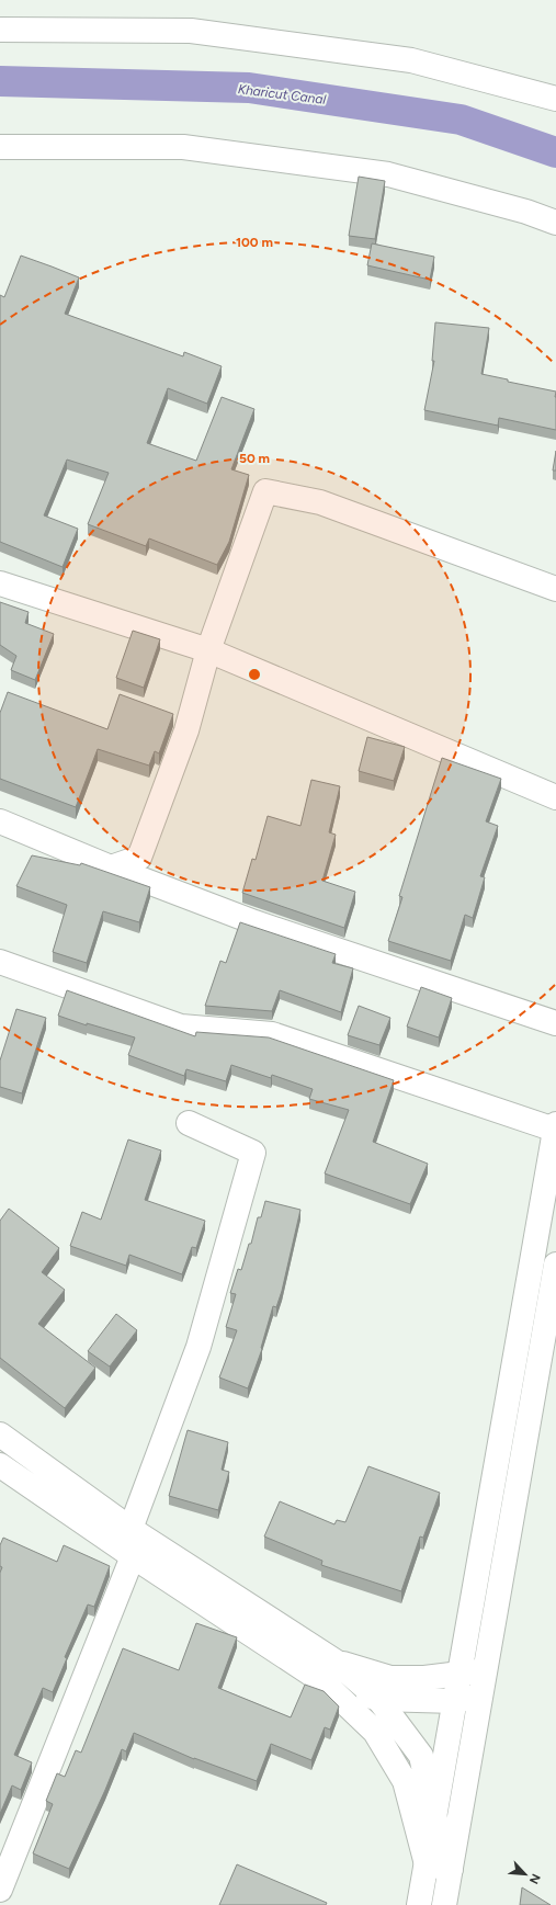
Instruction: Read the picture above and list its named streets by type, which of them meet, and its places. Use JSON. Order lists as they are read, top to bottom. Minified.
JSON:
{"water":["Kharicut Canal"],"north":"bottom right","rings":["100 m","50 m"]}
